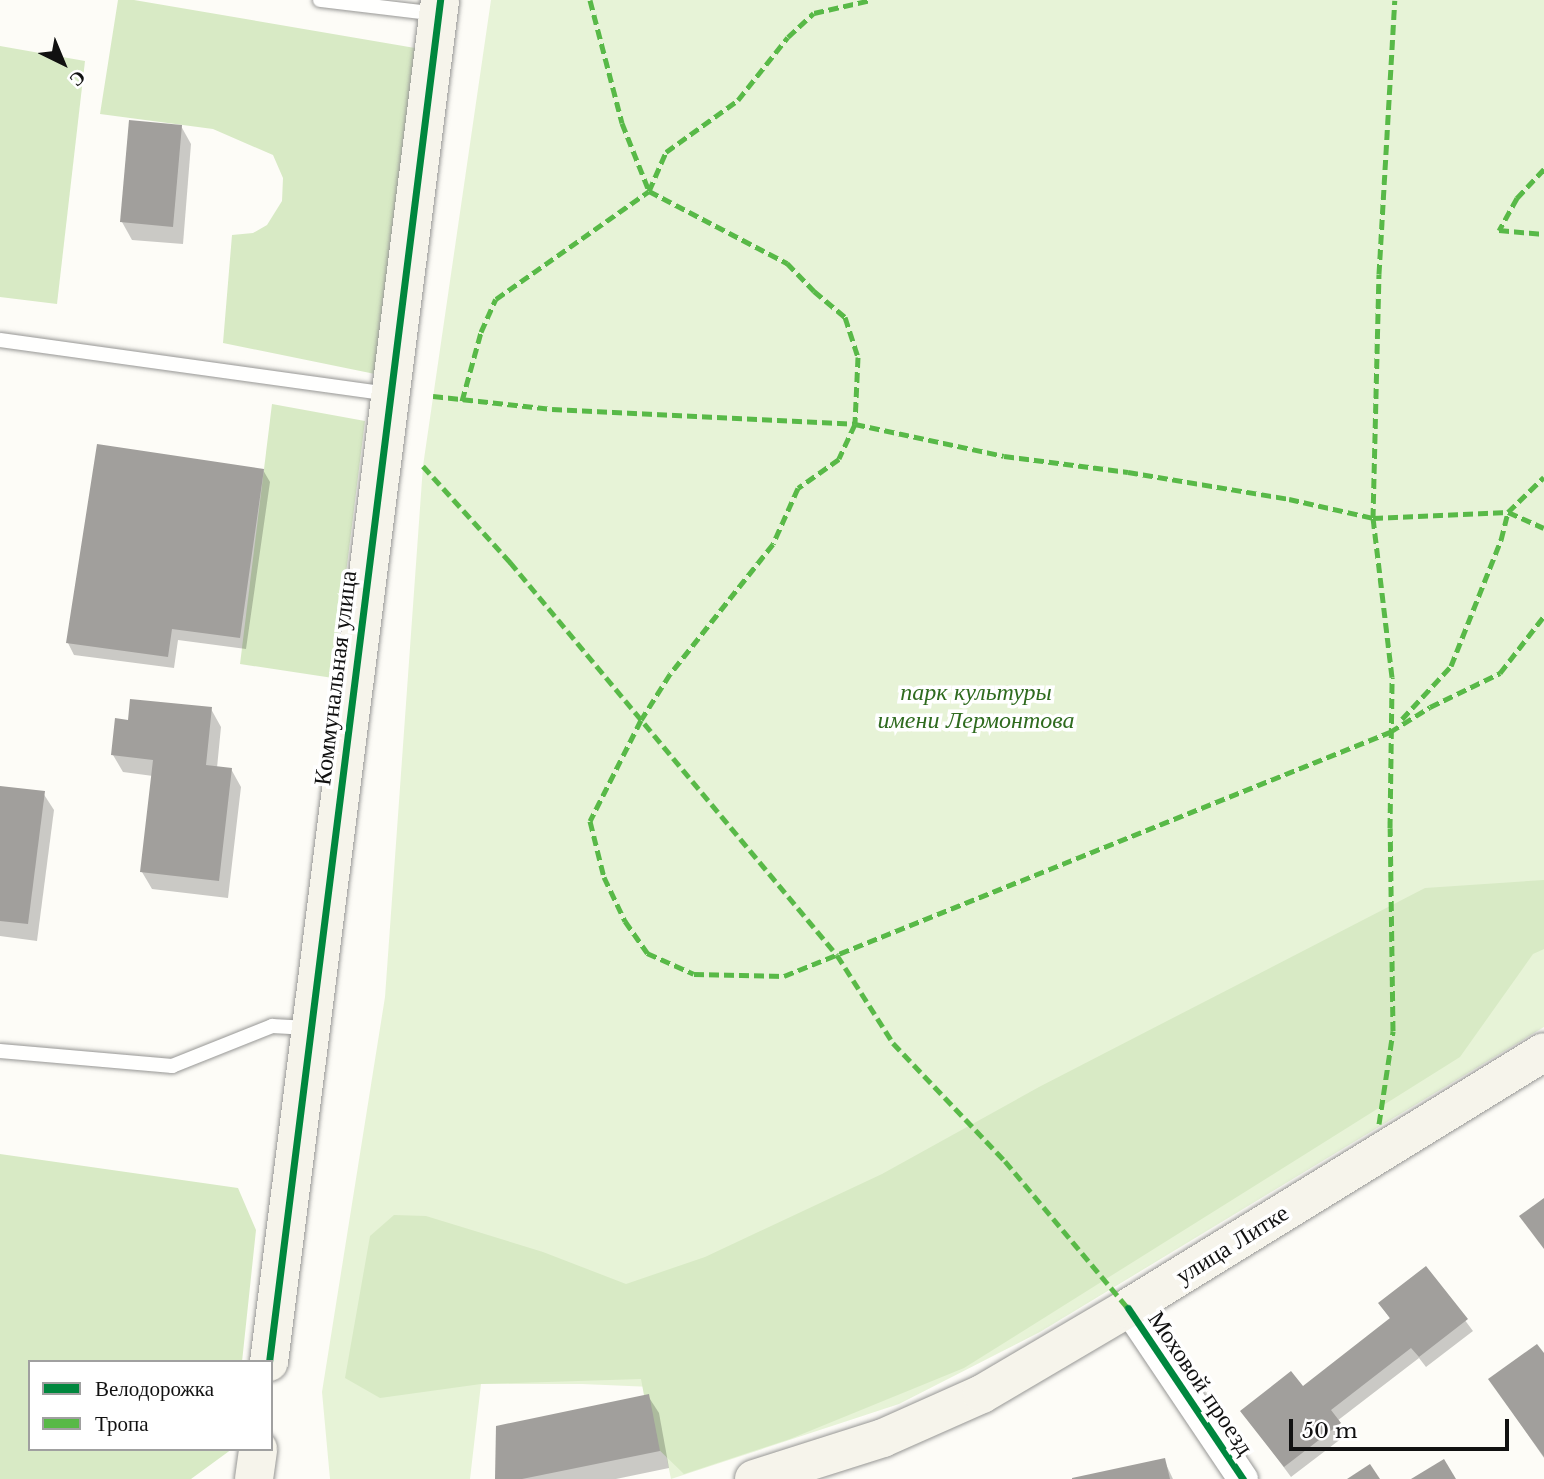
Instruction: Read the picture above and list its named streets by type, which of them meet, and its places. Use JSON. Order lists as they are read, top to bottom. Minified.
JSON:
{"streets":{"street":["Коммунальная улица","улица Литке","Моховой проезд"]},"crossings":[["улица Литке","Моховой проезд"]],"parks":["парк культуры имени Лермонтова"],"legend":["Велодорожка","Тропа"],"scale_bar":"50 m","north":"bottom right"}
